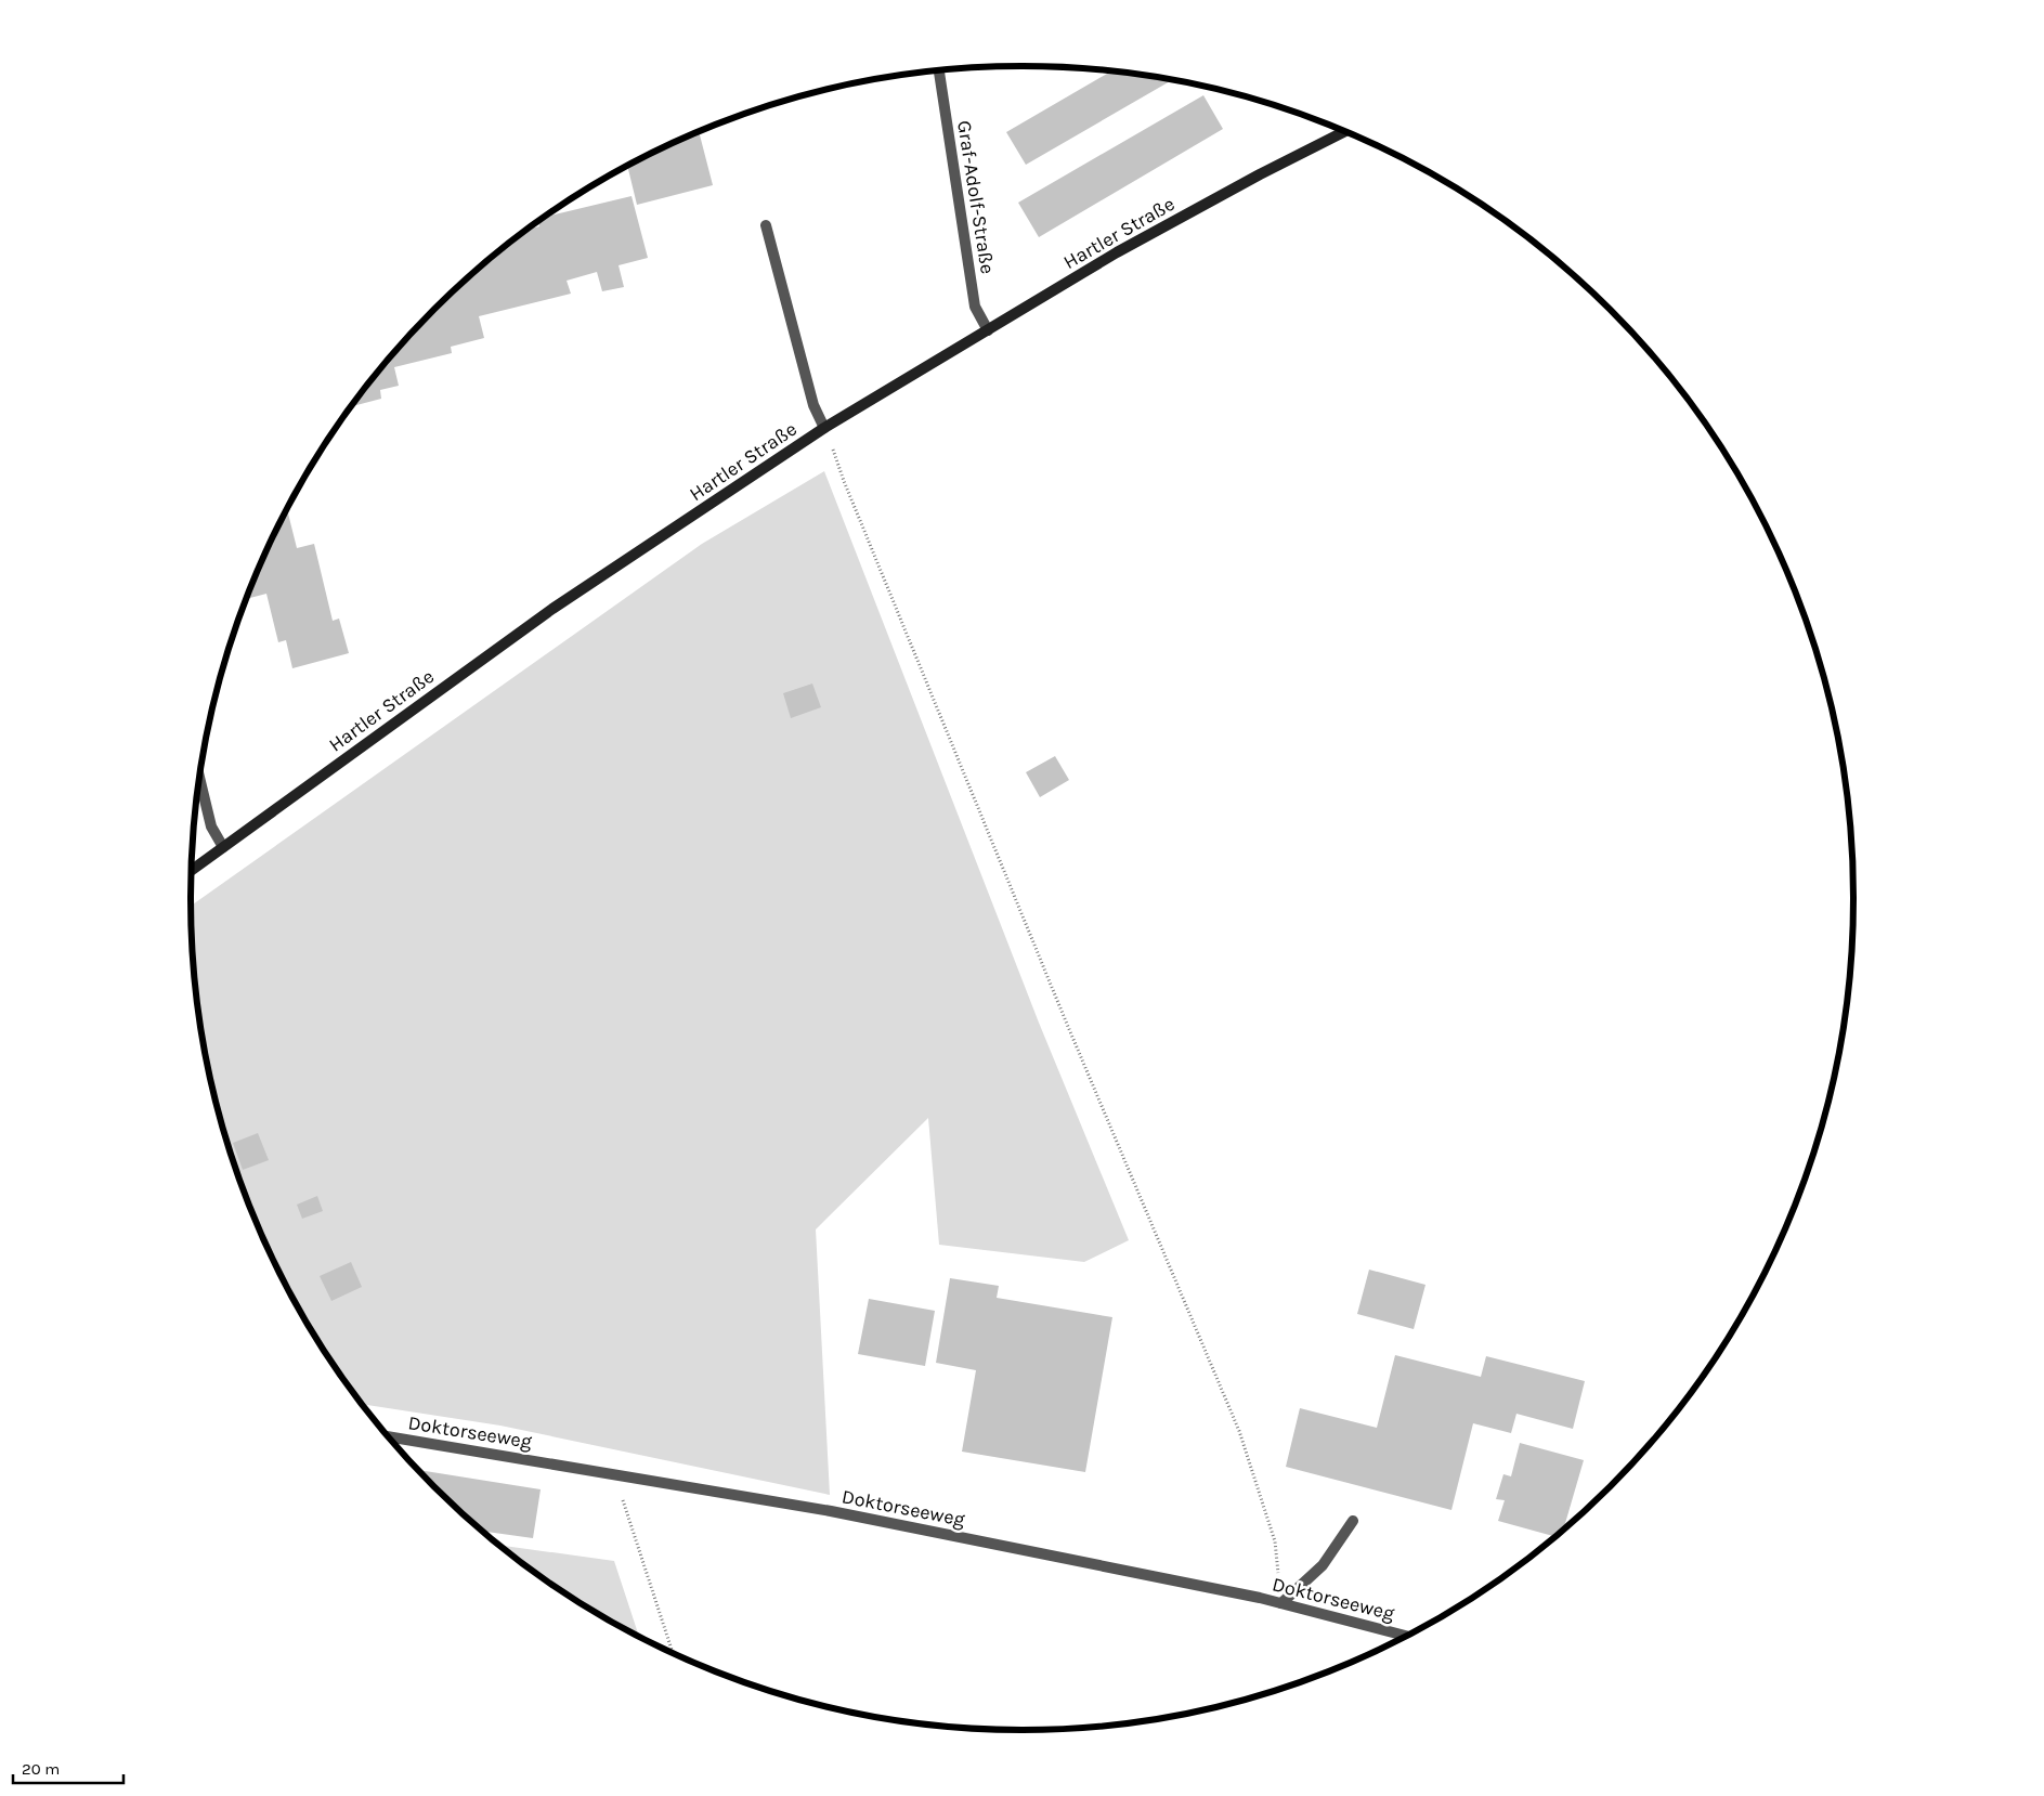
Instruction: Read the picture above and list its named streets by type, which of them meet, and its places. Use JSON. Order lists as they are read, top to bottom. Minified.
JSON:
{"streets":{"main road":["Hartler Straße"],"street":["Graf-Adolf-Straße","Doktorseeweg"]},"crossings":[["Graf-Adolf-Straße","Hartler Straße"]],"scale_bar":"20 m"}
